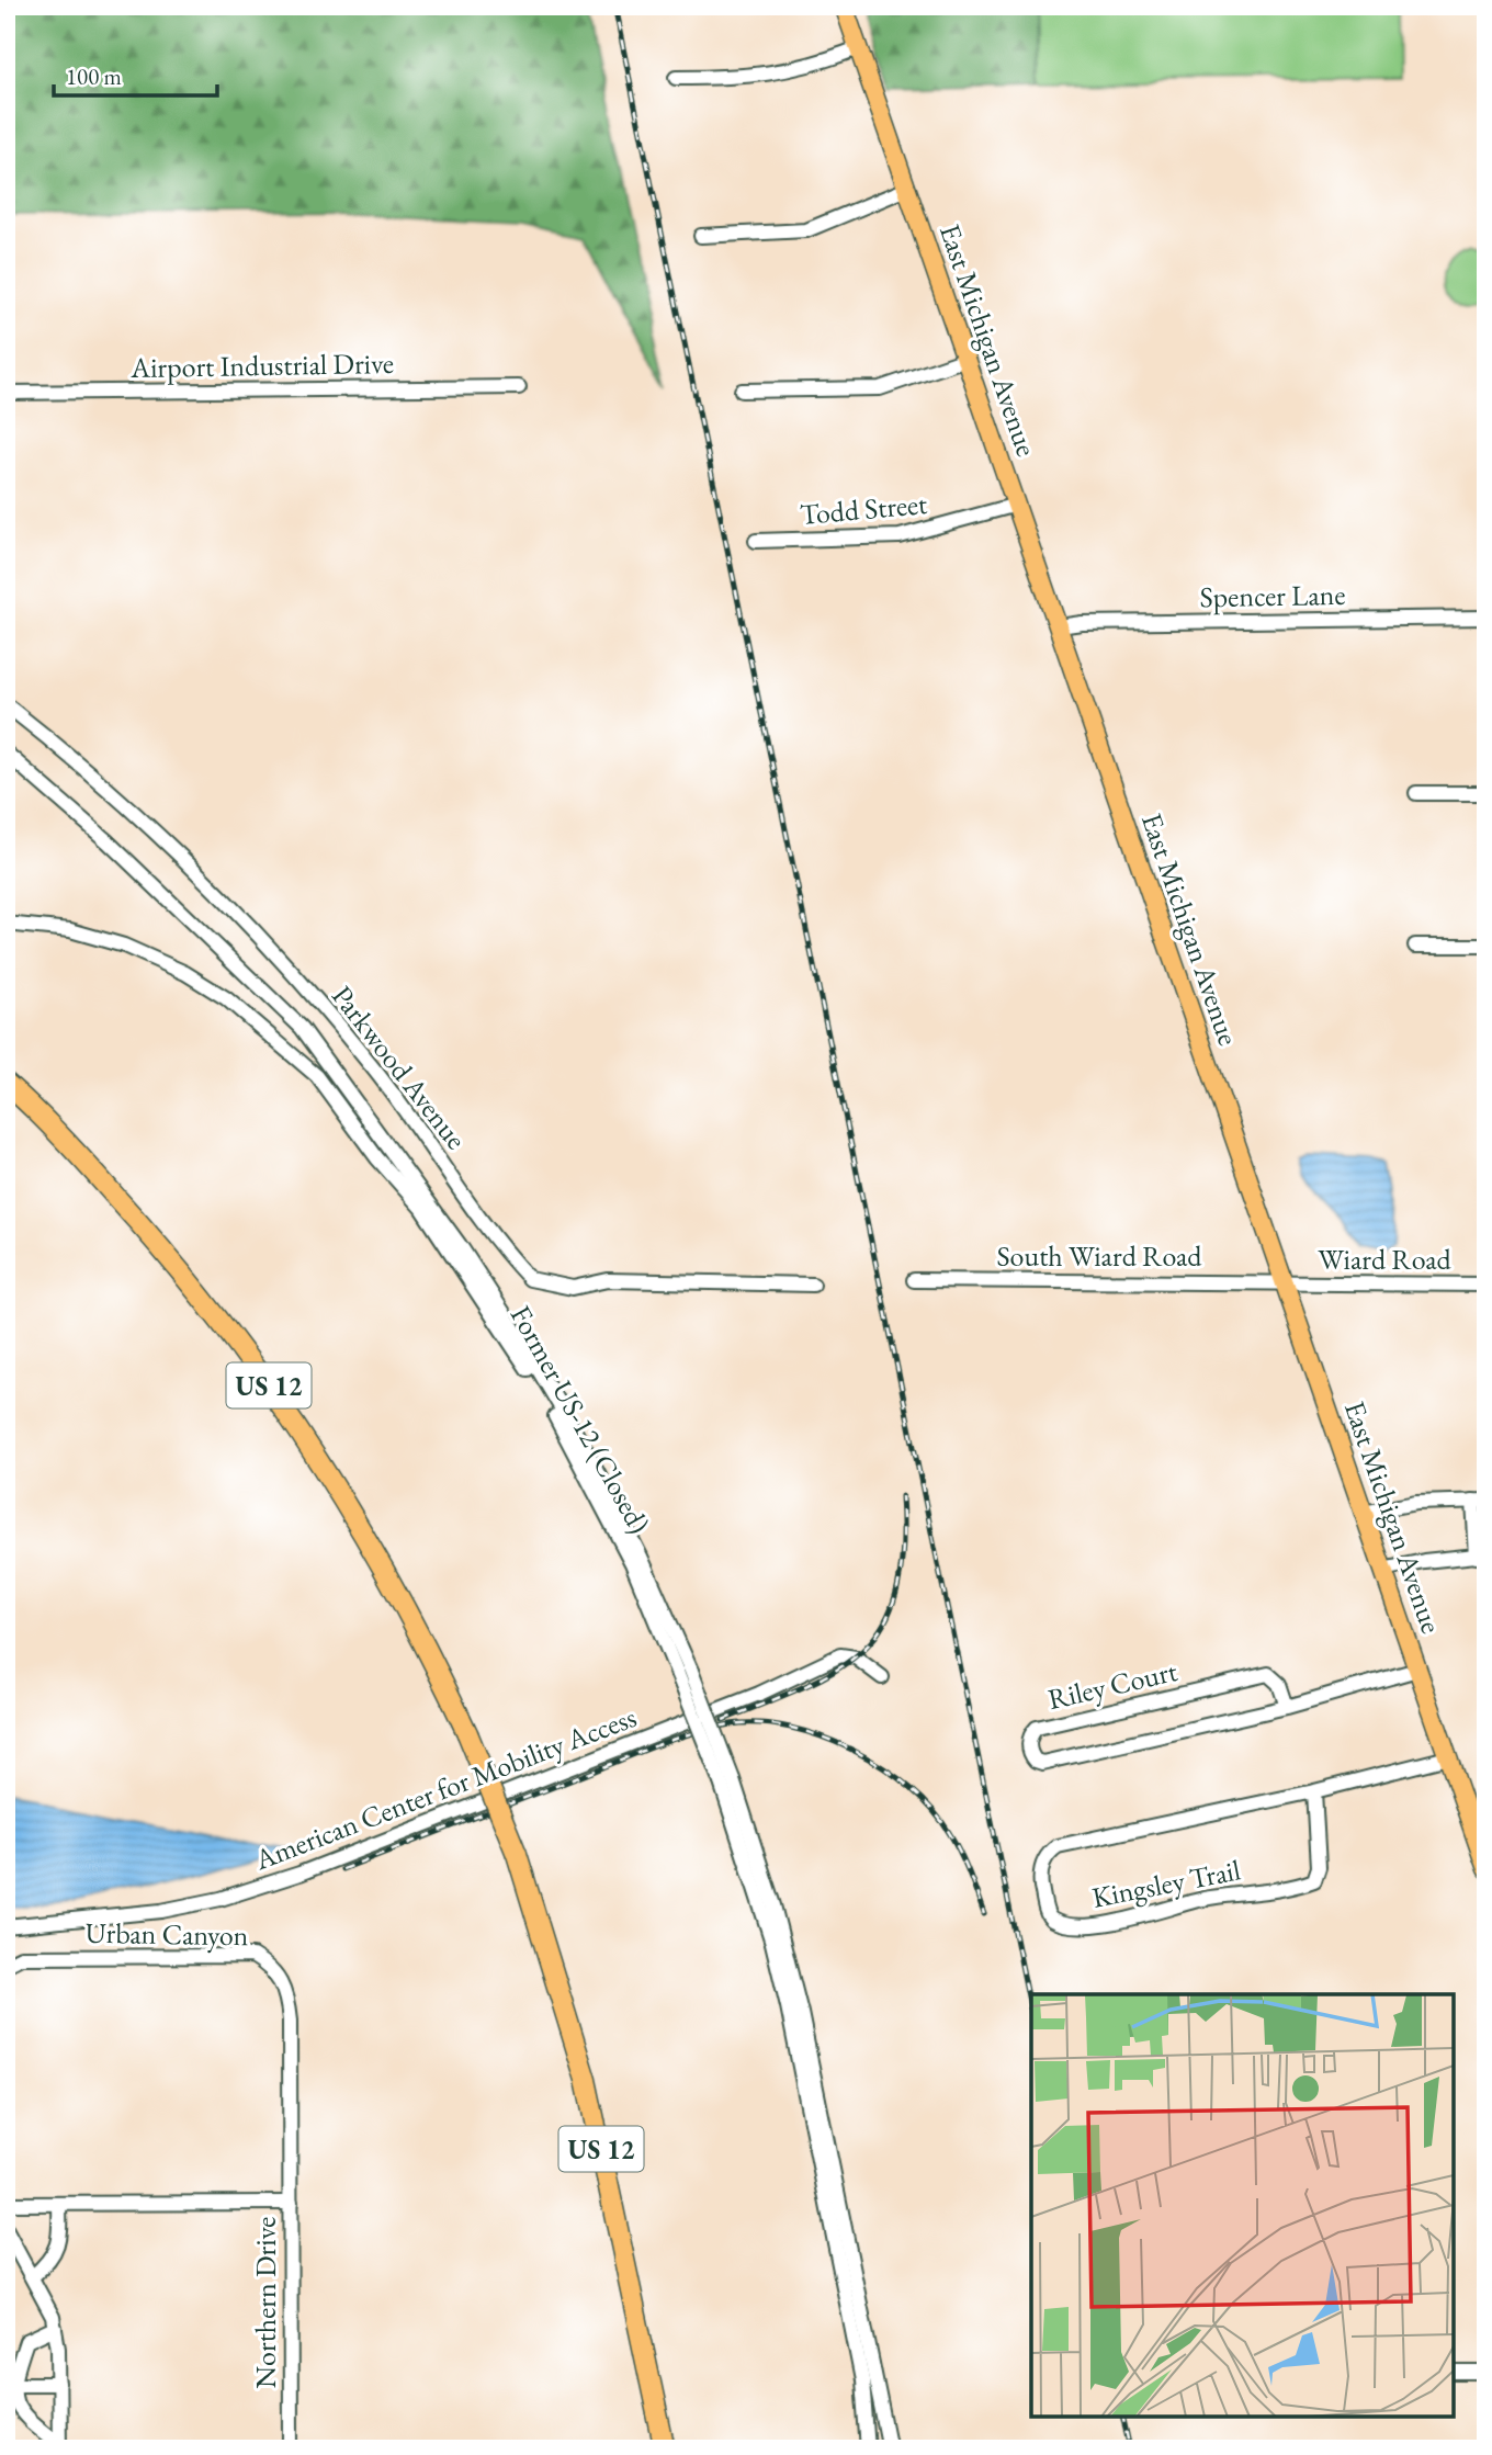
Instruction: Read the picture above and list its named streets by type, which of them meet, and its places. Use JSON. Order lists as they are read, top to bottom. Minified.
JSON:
{"streets":{"highway":["US 12"],"main road":["East Michigan Avenue"],"street":["Airport Industrial Drive","Todd Street","Spencer Lane","Parkwood Avenue","South Wiard Road","Wiard Road","Former US-12 (Closed)","Riley Court","American Center for Mobility Access","Kingsley Trail","Urban Canyon","Northern Drive"]},"crossings":[["East Michigan Avenue","Todd Street"],["East Michigan Avenue","Spencer Lane"],["East Michigan Avenue","South Wiard Road"],["East Michigan Avenue","Wiard Road"],["East Michigan Avenue","Riley Court"],["East Michigan Avenue","Kingsley Trail"],["South Wiard Road","Wiard Road"],["Urban Canyon","Northern Drive"]],"scale_bar":"100 m"}
